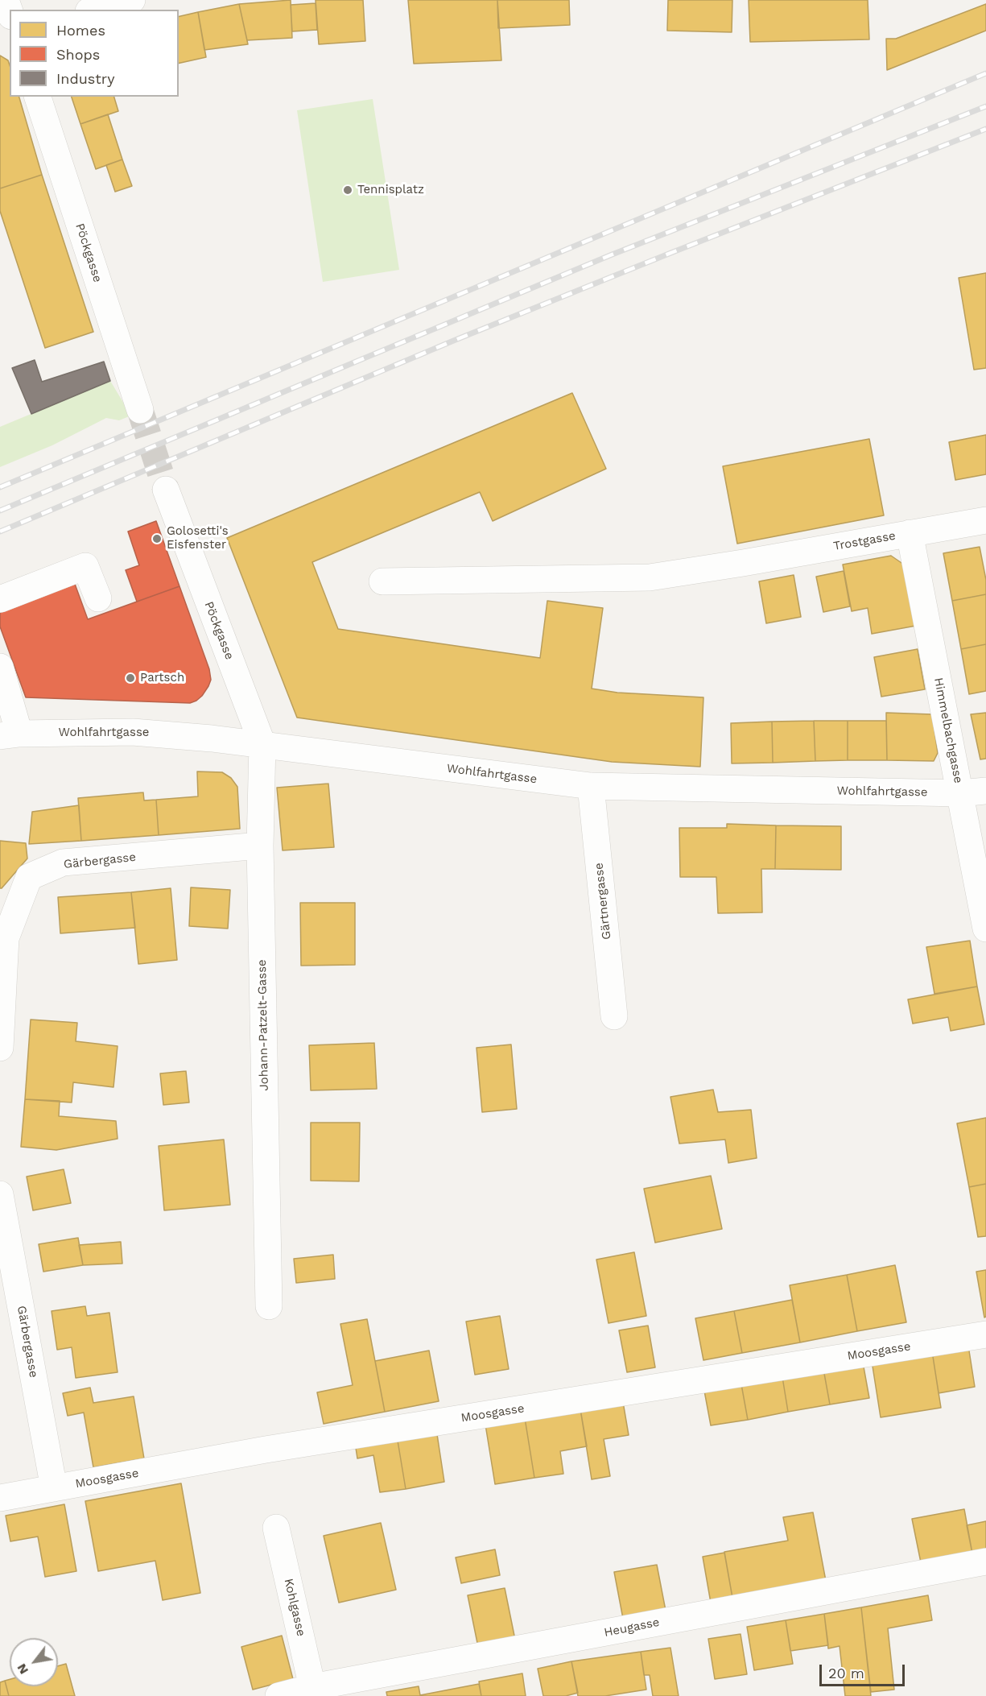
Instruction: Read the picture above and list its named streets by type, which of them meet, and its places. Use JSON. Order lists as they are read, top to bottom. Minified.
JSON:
{"streets":{"street":["Pöckgasse","Trostgasse","Himmelbachgasse","Wohlfahrtgasse","Gärbergasse","Gärtnergasse","Johann-Patzelt-Gasse","Moosgasse","Kohlgasse","Heugasse"]},"crossings":[["Pöckgasse","Wohlfahrtgasse"],["Pöckgasse","Johann-Patzelt-Gasse"],["Trostgasse","Himmelbachgasse"],["Himmelbachgasse","Wohlfahrtgasse"],["Wohlfahrtgasse","Gärtnergasse"],["Wohlfahrtgasse","Johann-Patzelt-Gasse"],["Gärbergasse","Johann-Patzelt-Gasse"],["Gärbergasse","Moosgasse"],["Kohlgasse","Heugasse"]],"places":["Tennisplatz","Golosetti's Eisfenster","Partsch"],"legend":["Homes","Shops","Industry"],"scale_bar":"20 m","north":"bottom left"}
